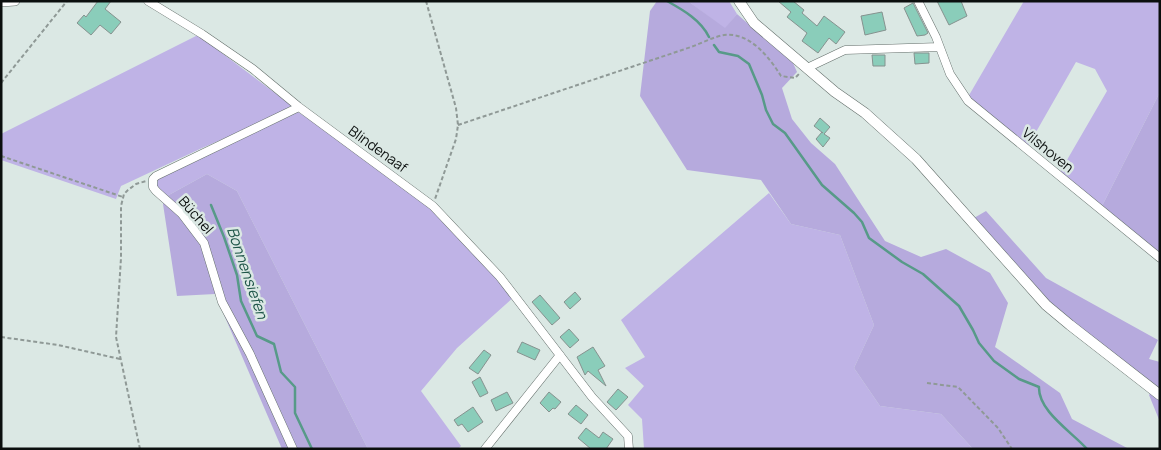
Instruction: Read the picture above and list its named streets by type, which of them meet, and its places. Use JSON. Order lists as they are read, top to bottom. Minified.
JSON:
{"streets":{"street":["Blindenaaf","Vilshoven","Büchel"]},"water":["Bonnensiefen"]}
